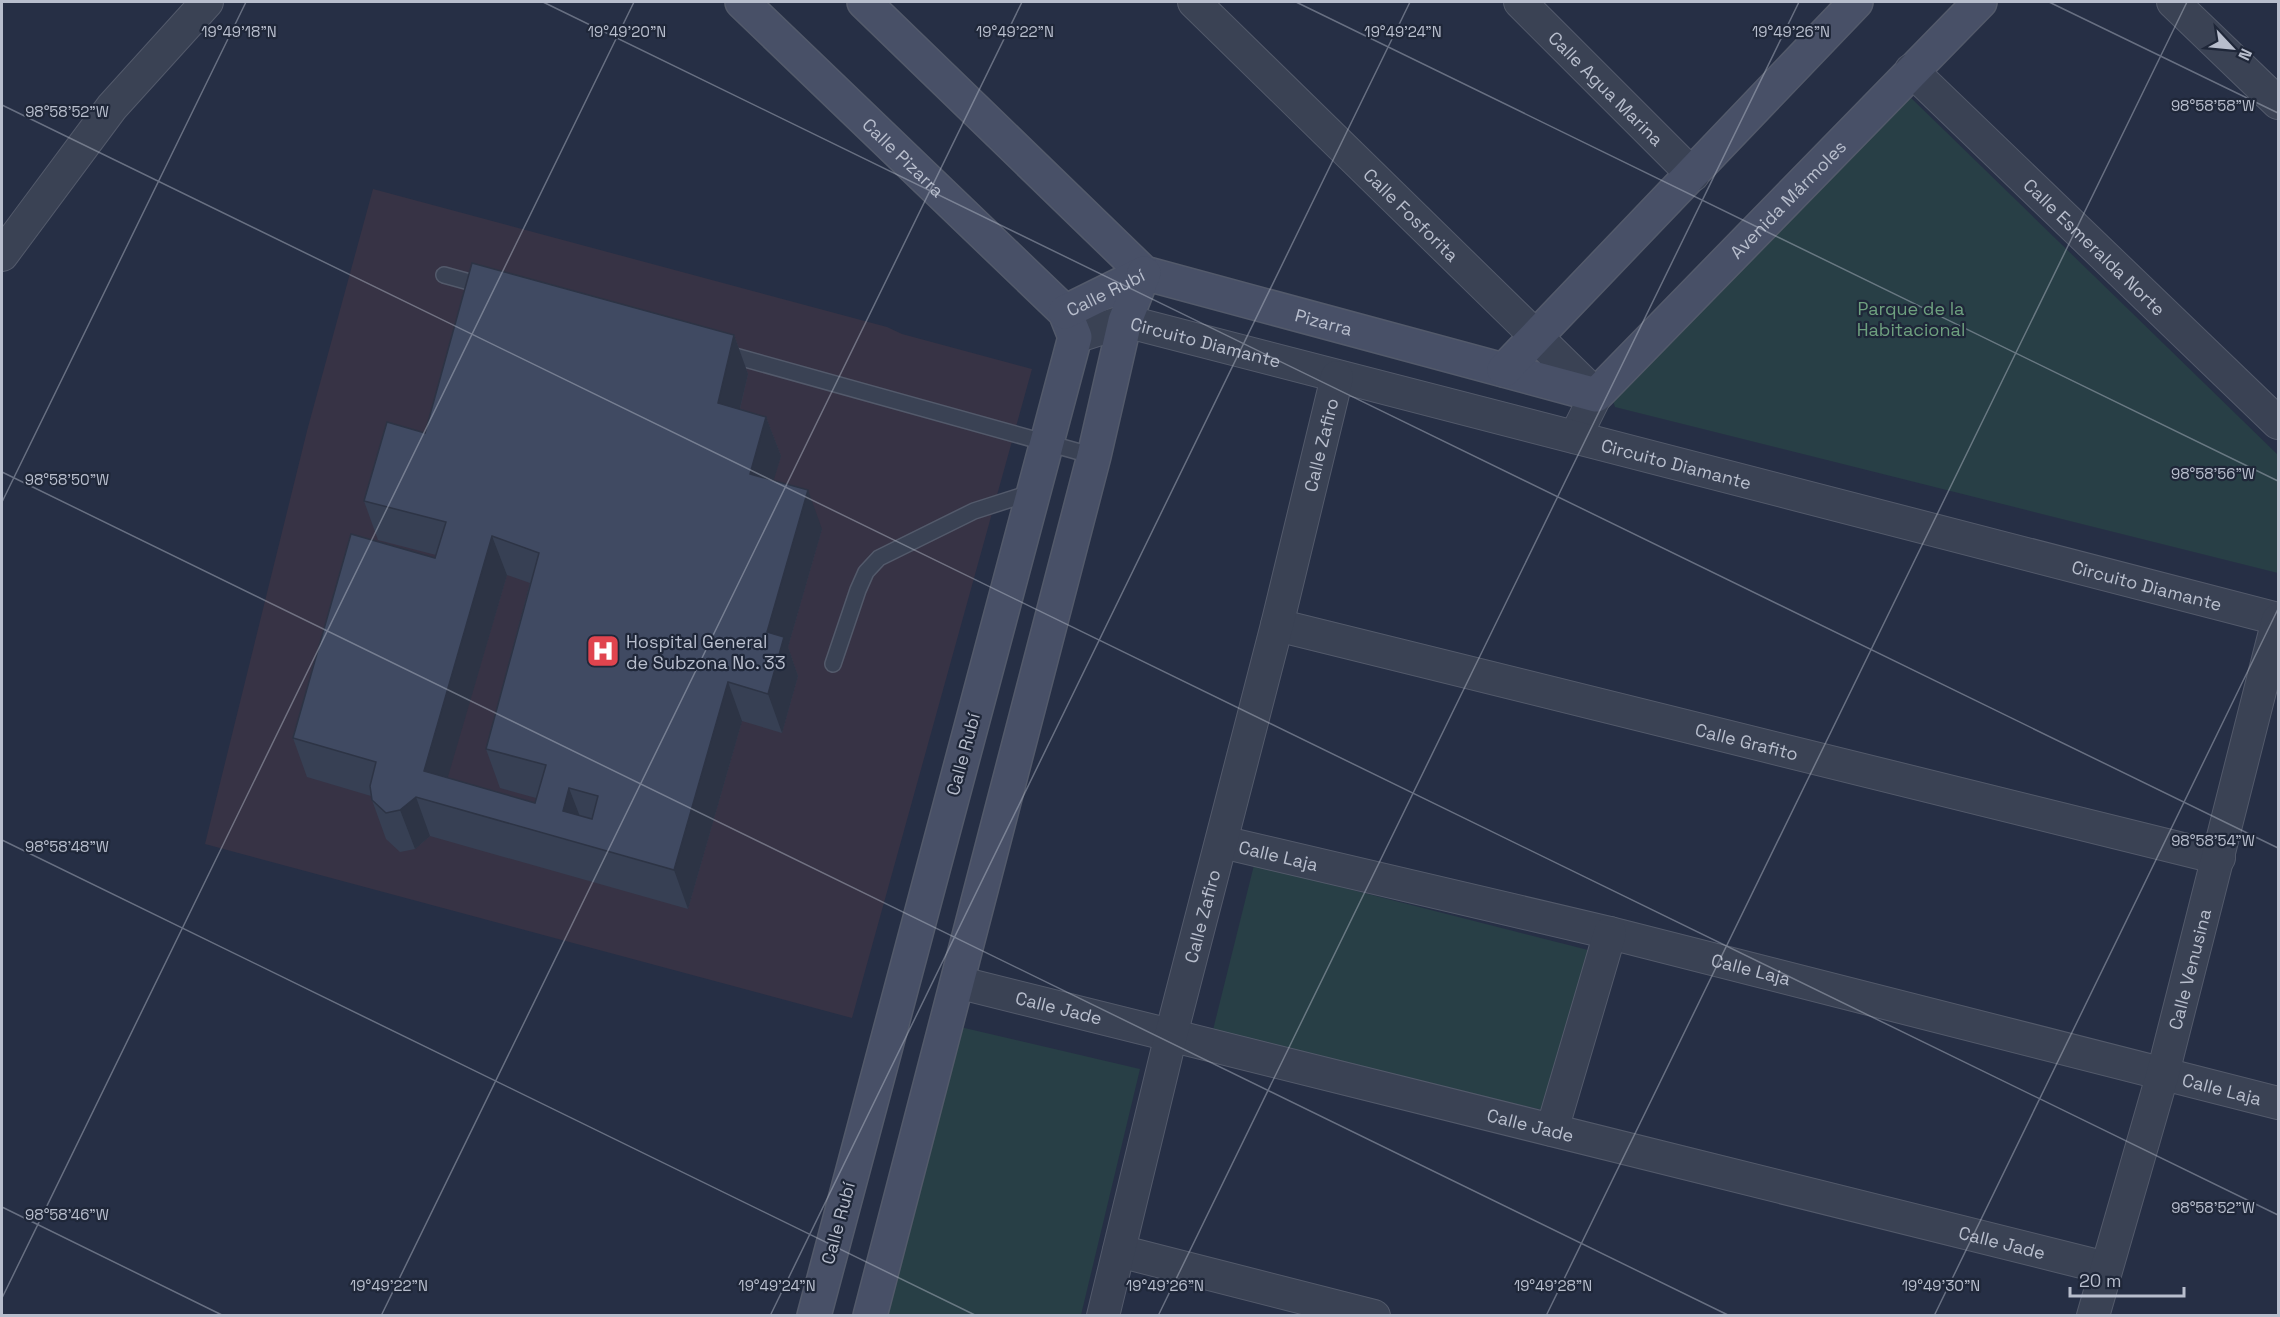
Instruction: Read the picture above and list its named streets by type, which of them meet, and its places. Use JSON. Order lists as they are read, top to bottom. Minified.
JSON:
{"streets":{"street":["Calle Agua Marina","Calle Pizarra","Avenida Mármoles","Calle Fosforita","Calle Esmeralda Norte","Calle Rubí","Pizarra","Circuito Diamante","Calle Zafiro","Calle Grafito","Calle Laja","Calle Venusina","Calle Jade"]},"crossings":[["Calle Pizarra","Calle Rubí"],["Calle Pizarra","Circuito Diamante"],["Avenida Mármoles","Calle Fosforita"],["Avenida Mármoles","Calle Esmeralda Norte"],["Avenida Mármoles","Pizarra"],["Calle Fosforita","Pizarra"],["Calle Rubí","Pizarra"],["Calle Rubí","Circuito Diamante"],["Calle Rubí","Calle Jade"],["Circuito Diamante","Calle Zafiro"],["Circuito Diamante","Calle Venusina"],["Calle Zafiro","Calle Grafito"],["Calle Zafiro","Calle Laja"],["Calle Zafiro","Calle Jade"],["Calle Grafito","Calle Venusina"],["Calle Laja","Calle Venusina"],["Calle Venusina","Calle Jade"]],"parks":["Parque de la Habitacional"],"places":{"hospital":["Hospital General de Subzona No. 33"]},"scale_bar":"20 m","north":"bottom right","coordinates":["19°49'22\"N","19°49'18\"N","19°49'20\"N","19°49'24\"N","19°49'26\"N","98°58'58\"W","98°58'52\"W","98°58'56\"W","98°58'50\"W","98°58'54\"W","98°58'48\"W","98°58'46\"W","19°49'28\"N","19°49'30\"N"]}
